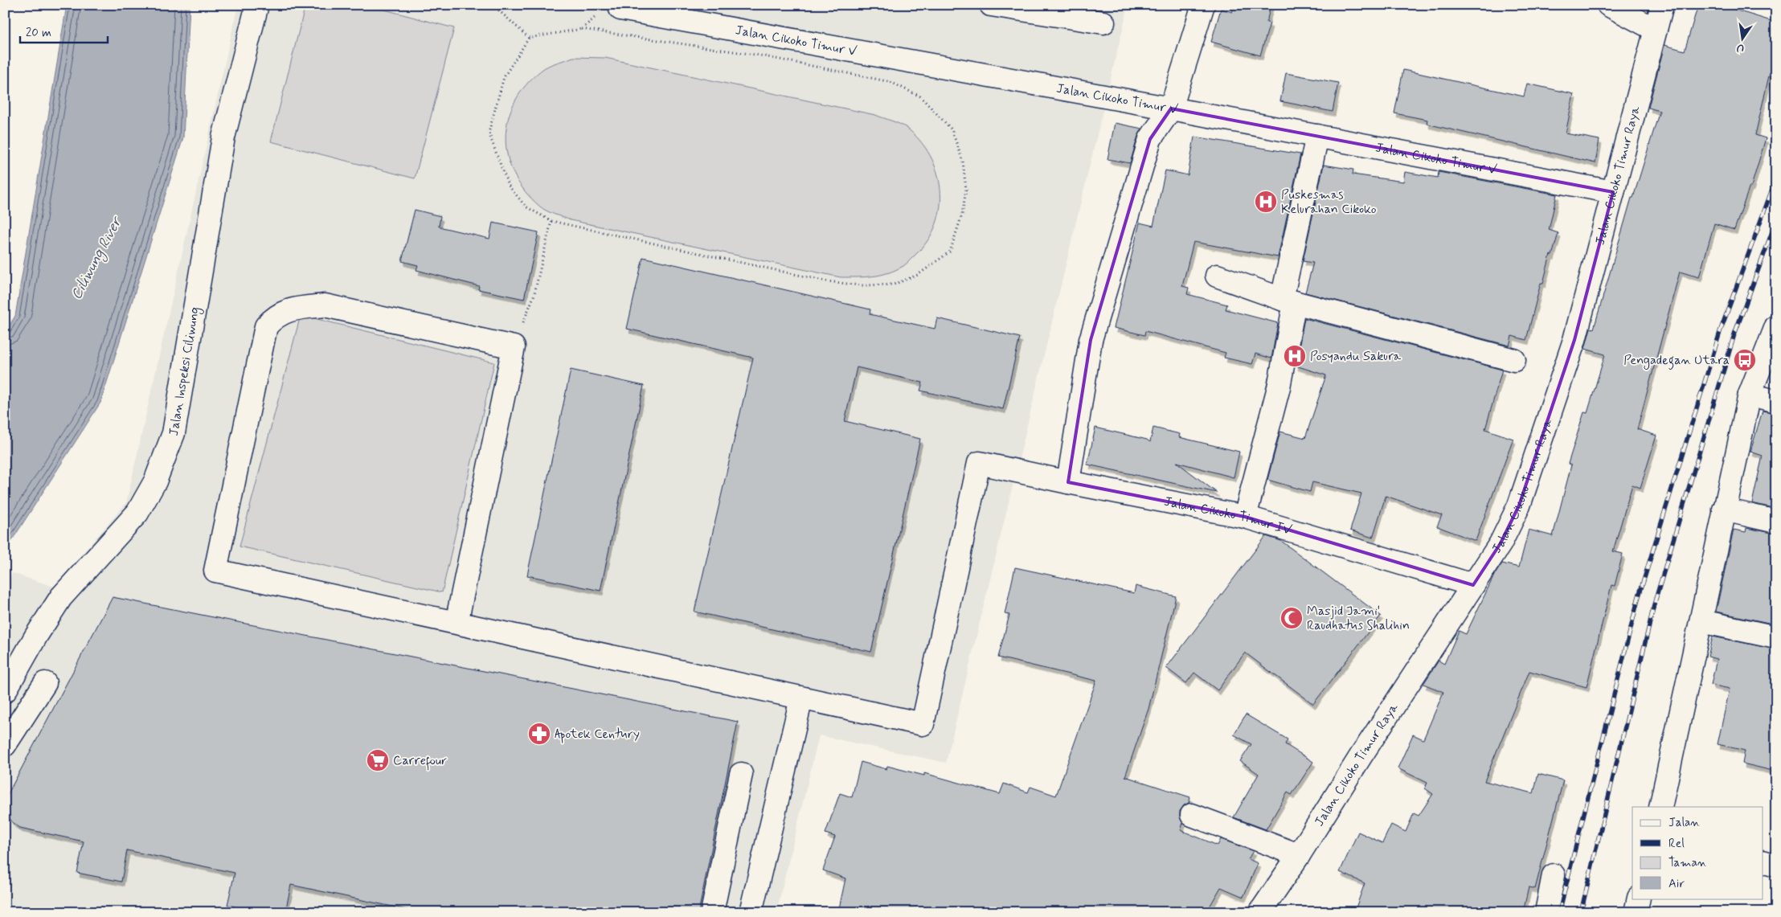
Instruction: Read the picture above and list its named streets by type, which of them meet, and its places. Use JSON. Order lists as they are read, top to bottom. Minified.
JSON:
{"streets":{"street":["Jalan Cikoko Timur V","Jalan Cikoko Timur Raya","Jalan Inspeksi Ciliwung","Jalan Cikoko Timur IV"]},"crossings":[["Jalan Cikoko Timur V","Jalan Cikoko Timur Raya"],["Jalan Cikoko Timur Raya","Jalan Cikoko Timur IV"]],"water":["Ciliwung River"],"places":{"hospital":["Puskesmas Kelurahan Cikoko","Posyandu Sakura"],"bus stop":["Pengadegan Utara"],"mosque":["Masjid Jami' Raudhatus Shalihin"],"pharmacy":["Apotek Century"],"supermarket":["Carrefour"]},"legend":["Jalan","Rel","Taman","Air"],"scale_bar":"20 m","north":"bottom"}
